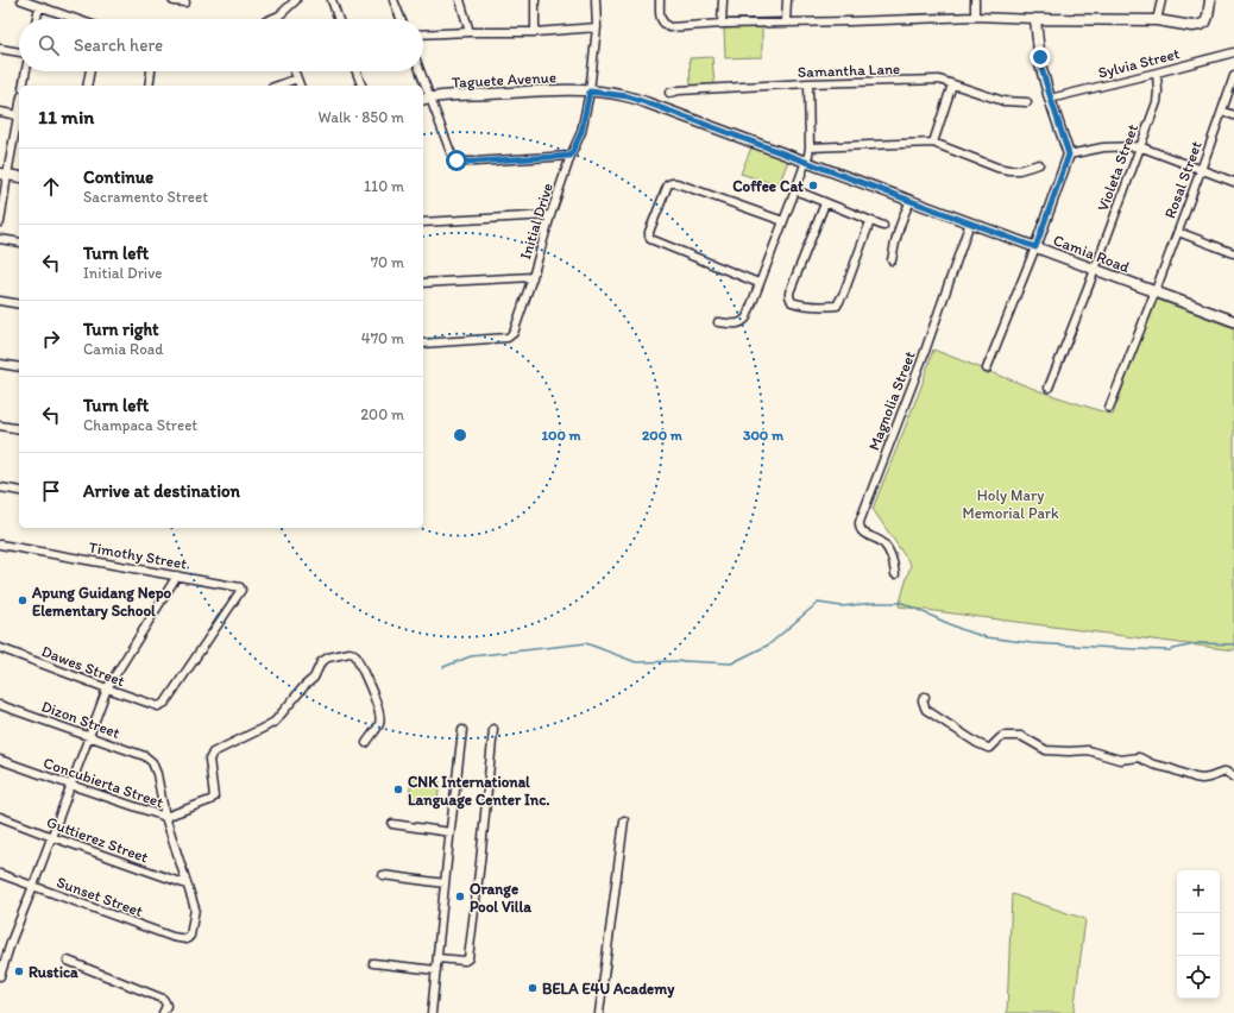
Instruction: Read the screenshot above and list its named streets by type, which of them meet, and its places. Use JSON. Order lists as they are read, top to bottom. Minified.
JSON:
{"streets":{"street":["Sylvia Street","Samantha Lane","Taguete Avenue","Violeta Street","Rosal Street","Initial Drive","Camia Road","Magnolia Street","Timothy Street","Dawes Street","Dizon Street","Concubierta Street","Guttierez Street","Sunset Street"]},"crossings":[["Sylvia Street","Violeta Street"],["Taguete Avenue","Initial Drive"],["Taguete Avenue","Camia Road"],["Violeta Street","Camia Road"],["Rosal Street","Camia Road"],["Initial Drive","Camia Road"],["Camia Road","Magnolia Street"],["Timothy Street","Dawes Street"],["Dizon Street","Concubierta Street"],["Guttierez Street","Sunset Street"]],"parks":["Holy Mary Memorial Park"],"places":["Coffee Cat","Apung Guidang Nepo Elementary School","CNK International Language Center Inc.","Orange Pool Villa","Rustica","BELA E4U Academy"],"page":{"search":"Search here","heading":["11 min","Walk · 850 m"],"list":[["Continue","Sacramento Street","110 m"],["Turn left","Initial Drive","70 m"],["Turn right","Camia Road","470 m"],["Turn left","Champaca Street","200 m"],"Arrive at destination"],"map_buttons":["+","−"]},"rings":["100 m","200 m","300 m"]}
